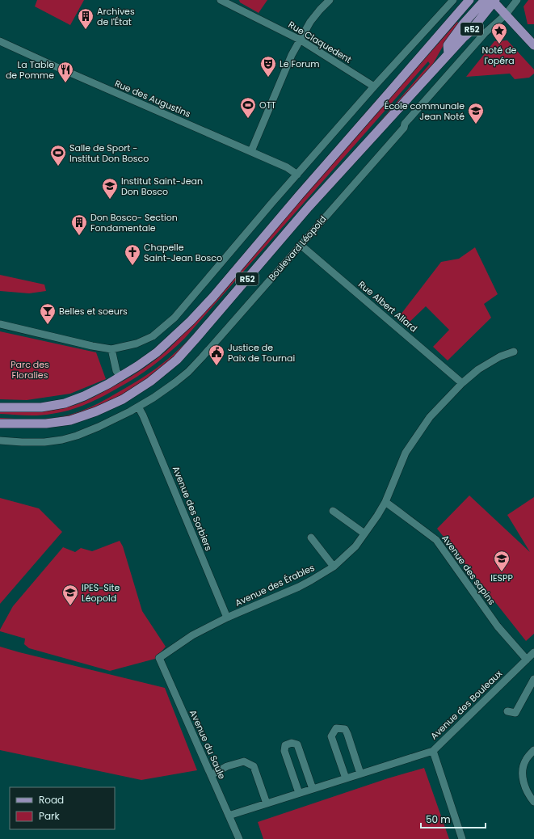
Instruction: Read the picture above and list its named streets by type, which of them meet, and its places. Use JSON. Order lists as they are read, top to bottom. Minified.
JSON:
{"streets":{"main road":["R52","Boulevard Léopold"],"street":["Rue Claquedent","Rue des Augustins","Rue Albert Allard","Avenue des Sorbiers","Avenue des sapins","Avenue des Érables","Avenue des Bouleaux","Avenue du Saule"]},"crossings":[["R52","Boulevard Léopold"],["Boulevard Léopold","Rue Albert Allard"],["Boulevard Léopold","Avenue des Sorbiers"],["Rue Albert Allard","Avenue des Érables"],["Avenue des Sorbiers","Avenue des Érables"],["Avenue des sapins","Avenue des Érables"],["Avenue des sapins","Avenue des Bouleaux"],["Avenue des Érables","Avenue du Saule"],["Avenue des Bouleaux","Avenue du Saule"]],"parks":["Parc des Floralies"],"places":{"building":["Archives de l'État","Don Bosco- Section Fondamentale"],"place":["Noté de l'opéra"],"theatre":["Le Forum"],"restaurant":["La Table de Pomme"],"sports":["OTT","Salle de Sport - Institut Don Bosco"],"school or university":["École communale Jean Noté","Institut Saint-Jean Don Bosco","IESPP","IPES-Site Léopold"],"church":["Chapelle Saint-Jean Bosco"],"bar":["Belles et soeurs"],"public building":["Justice de Paix de Tournai"]},"legend":["Road","Park"],"scale_bar":"50 m"}
